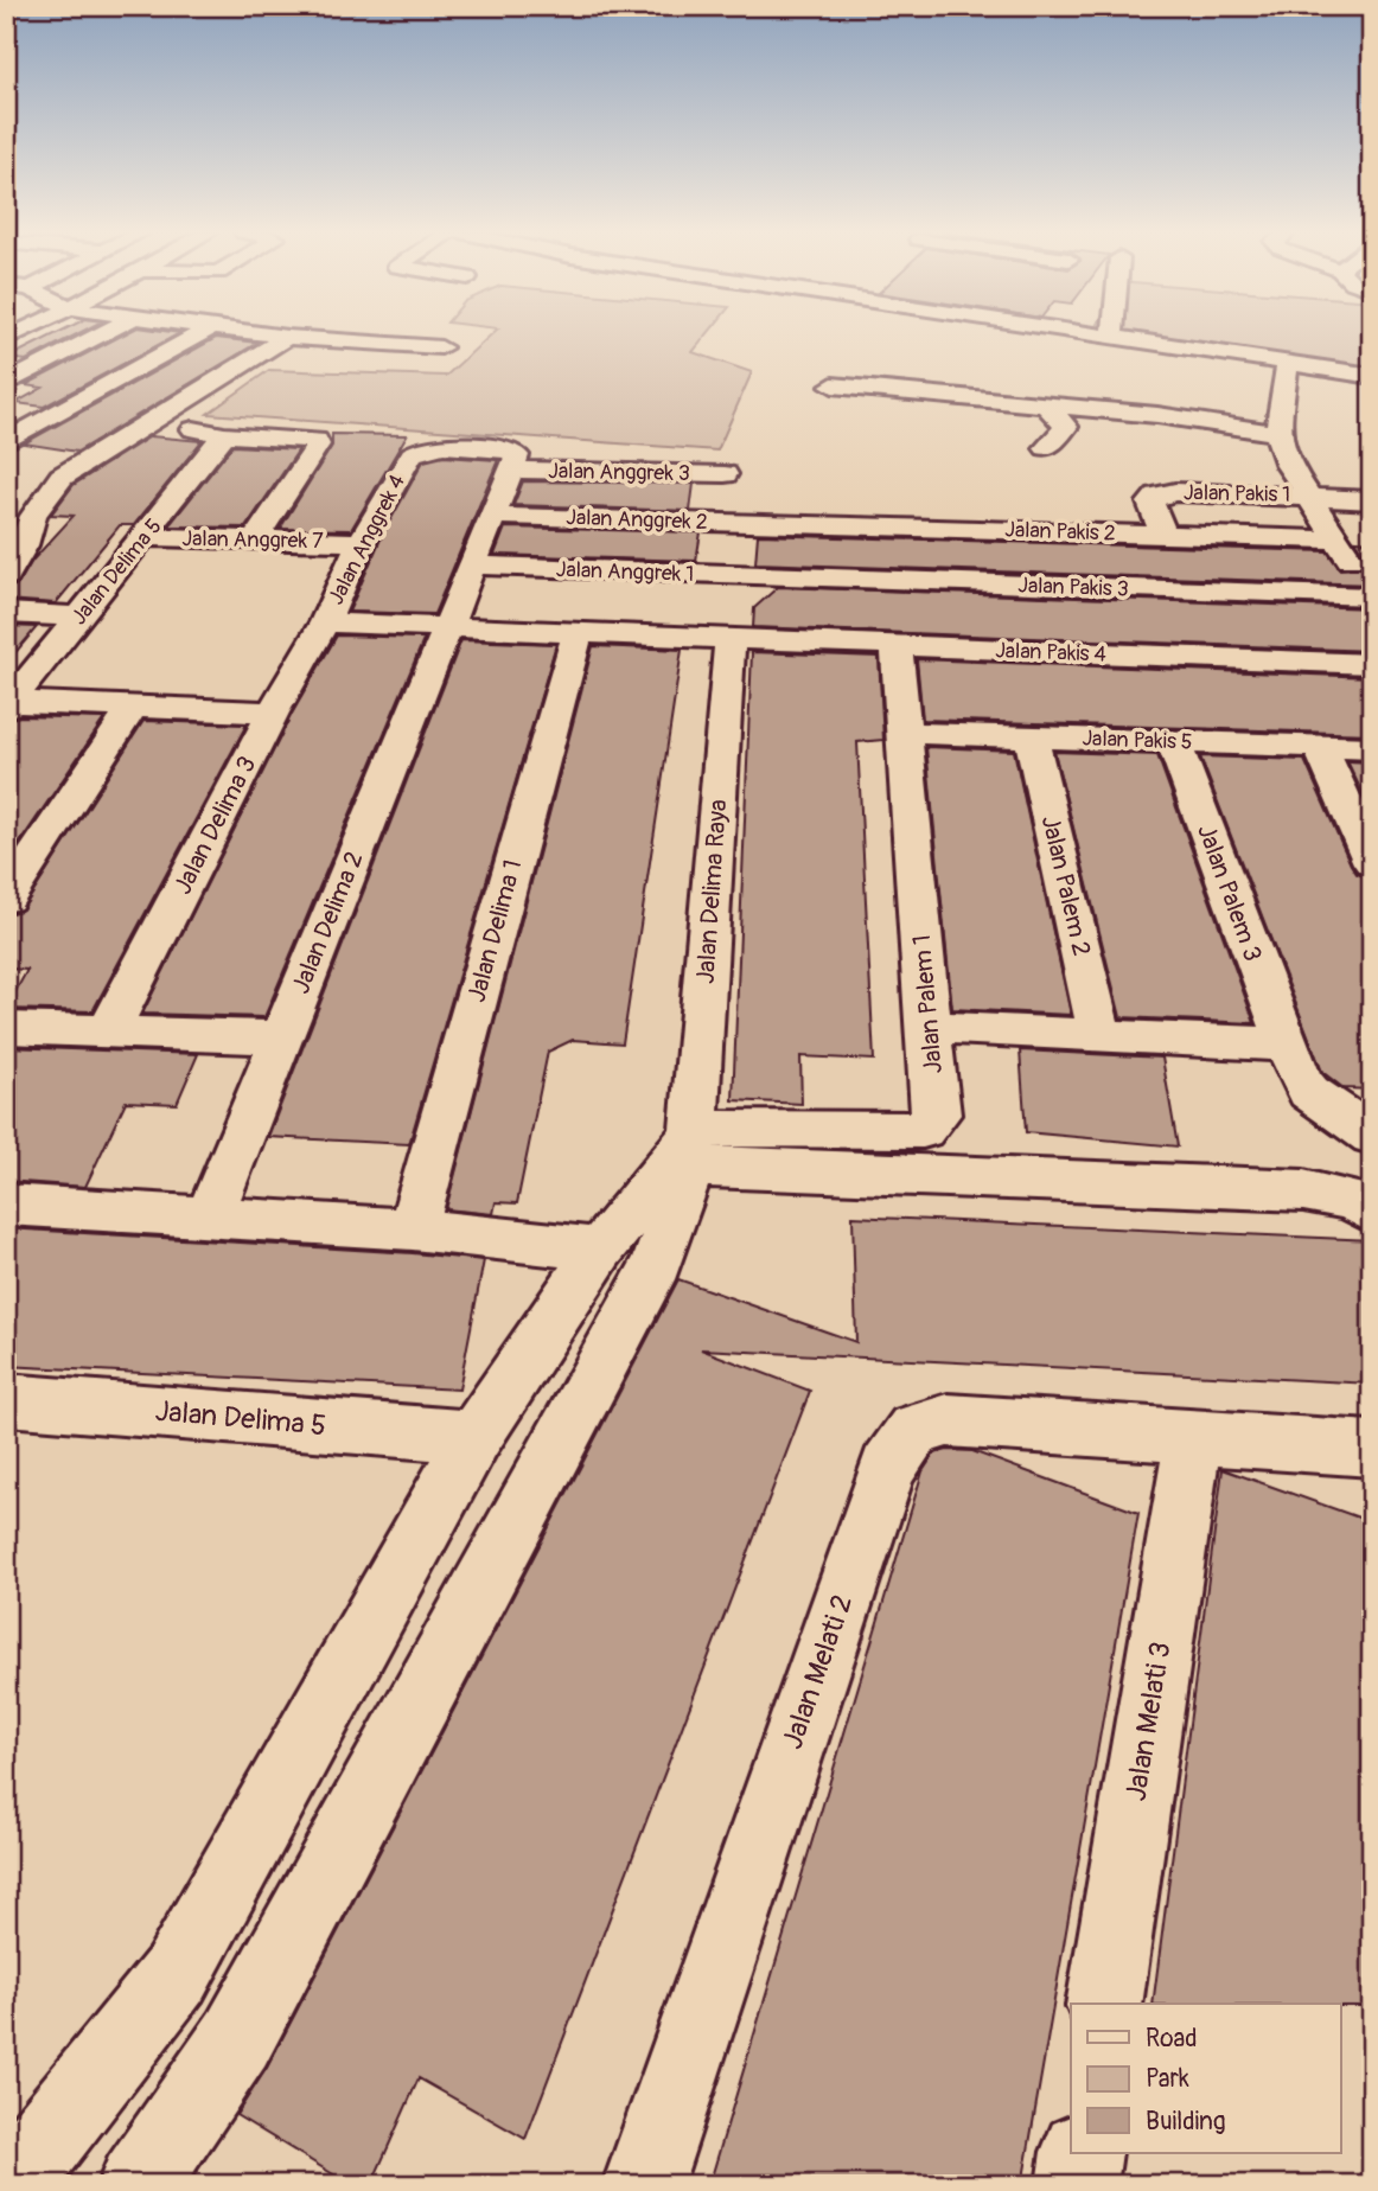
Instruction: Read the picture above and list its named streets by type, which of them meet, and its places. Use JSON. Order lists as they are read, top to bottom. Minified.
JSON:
{"streets":{"street":["Jalan Anggrek 3","Jalan Pakis 1","Jalan Anggrek 2","Jalan Pakis 2","Jalan Anggrek 7","Jalan Anggrek 4","Jalan Delima 5","Jalan Anggrek 1","Jalan Pakis 3","Jalan Pakis 4","Jalan Pakis 5","Jalan Delima 3","Jalan Palem 2","Jalan Delima Raya","Jalan Palem 3","Jalan Delima 2","Jalan Delima 1","Jalan Palem 1","Jalan Melati 2","Jalan Melati 3"]},"crossings":[["Jalan Anggrek 3","Jalan Anggrek 4"],["Jalan Pakis 1","Jalan Pakis 2"],["Jalan Anggrek 2","Jalan Pakis 2"],["Jalan Anggrek 7","Jalan Anggrek 4"],["Jalan Anggrek 7","Jalan Delima 5"],["Jalan Anggrek 4","Jalan Pakis 4"],["Jalan Anggrek 4","Jalan Delima 3"],["Jalan Anggrek 1","Jalan Pakis 3"],["Jalan Pakis 4","Jalan Delima 3"],["Jalan Pakis 4","Jalan Delima Raya"],["Jalan Pakis 4","Jalan Delima 2"],["Jalan Pakis 4","Jalan Delima 1"],["Jalan Pakis 4","Jalan Palem 1"],["Jalan Pakis 5","Jalan Palem 2"],["Jalan Pakis 5","Jalan Palem 3"],["Jalan Pakis 5","Jalan Palem 1"],["Jalan Delima Raya","Jalan Palem 1"],["Jalan Melati 2","Jalan Melati 3"]],"legend":["Road","Park","Building"]}
